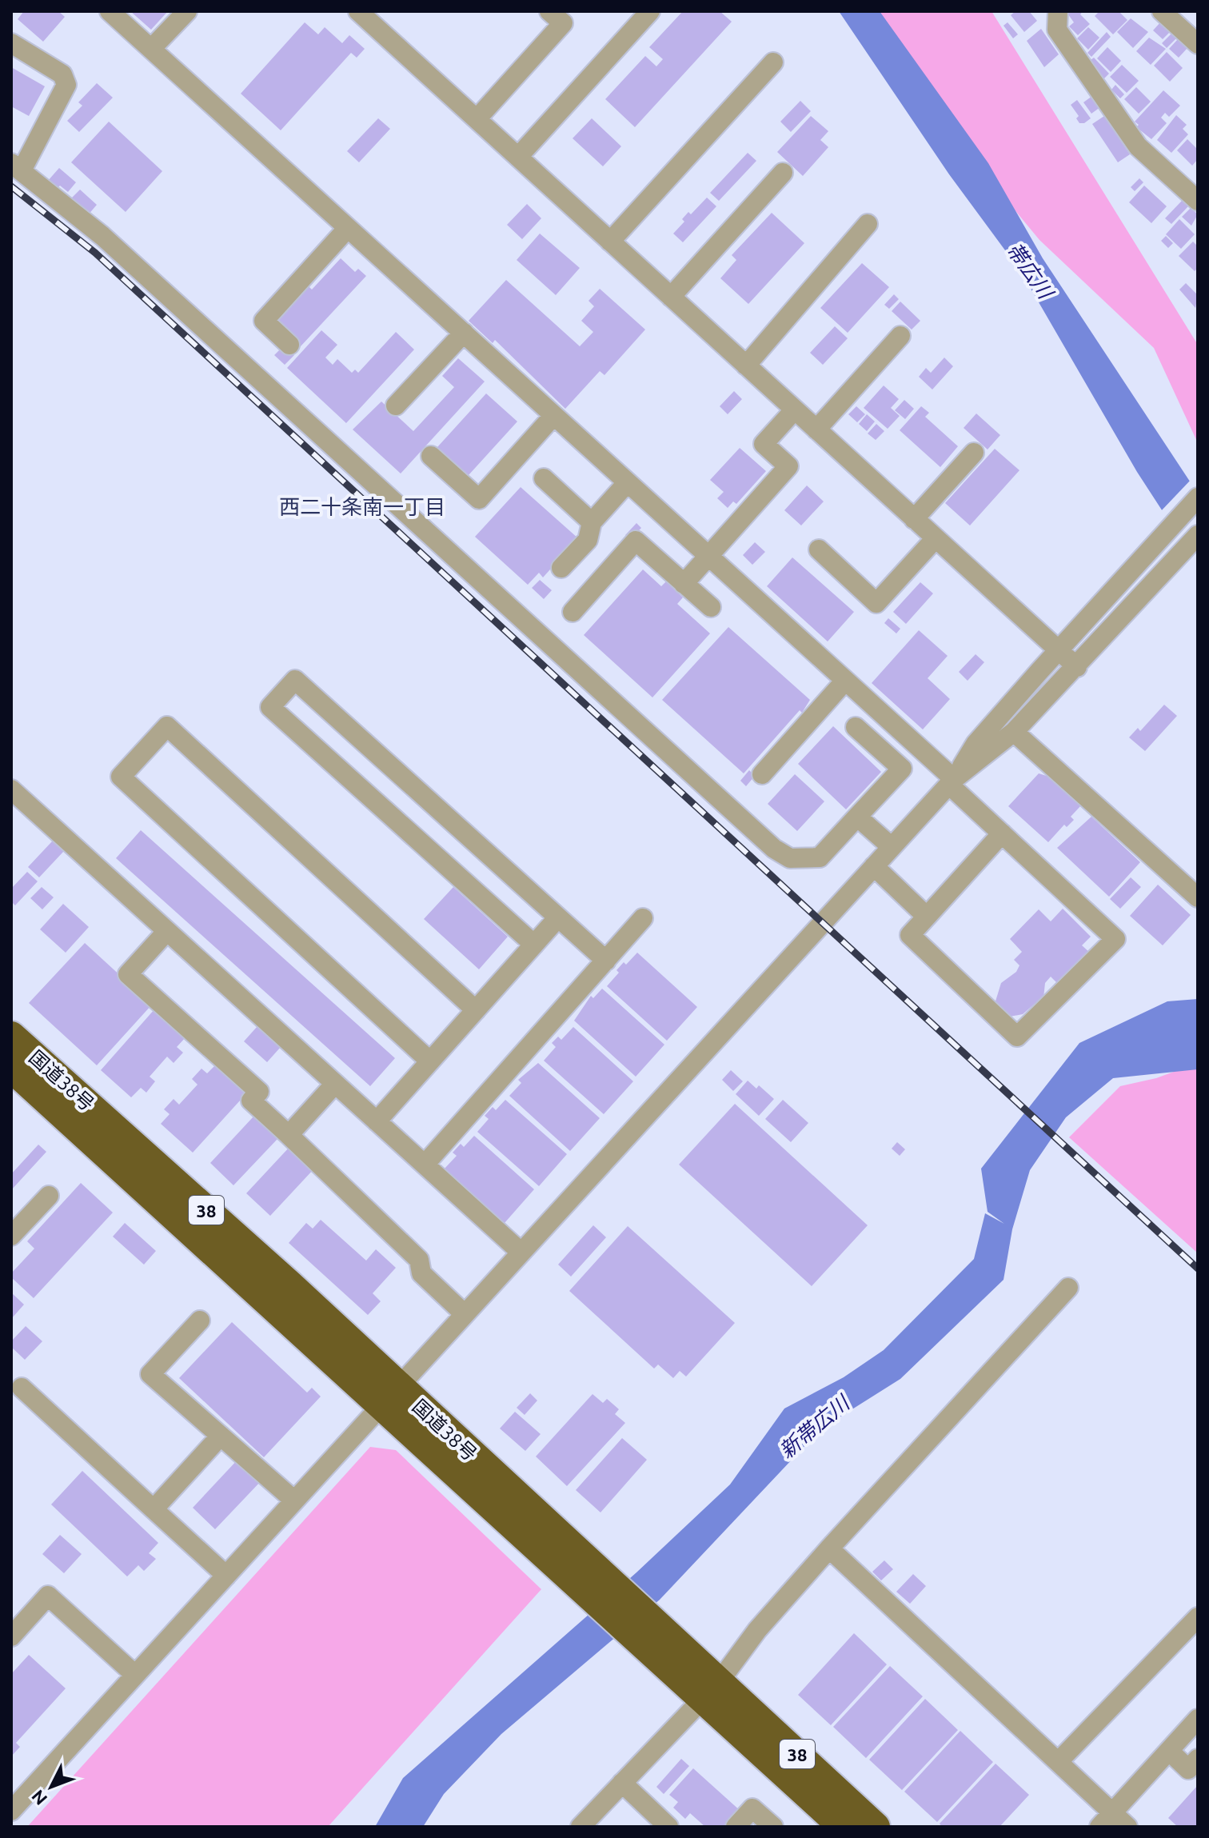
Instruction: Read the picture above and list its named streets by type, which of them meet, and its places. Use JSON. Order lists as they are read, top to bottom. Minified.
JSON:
{"streets":{"highway":["国道38号","38"]},"districts":["西二十条南一丁目"],"water":["帯広川","新帯広川"],"north":"bottom left"}
